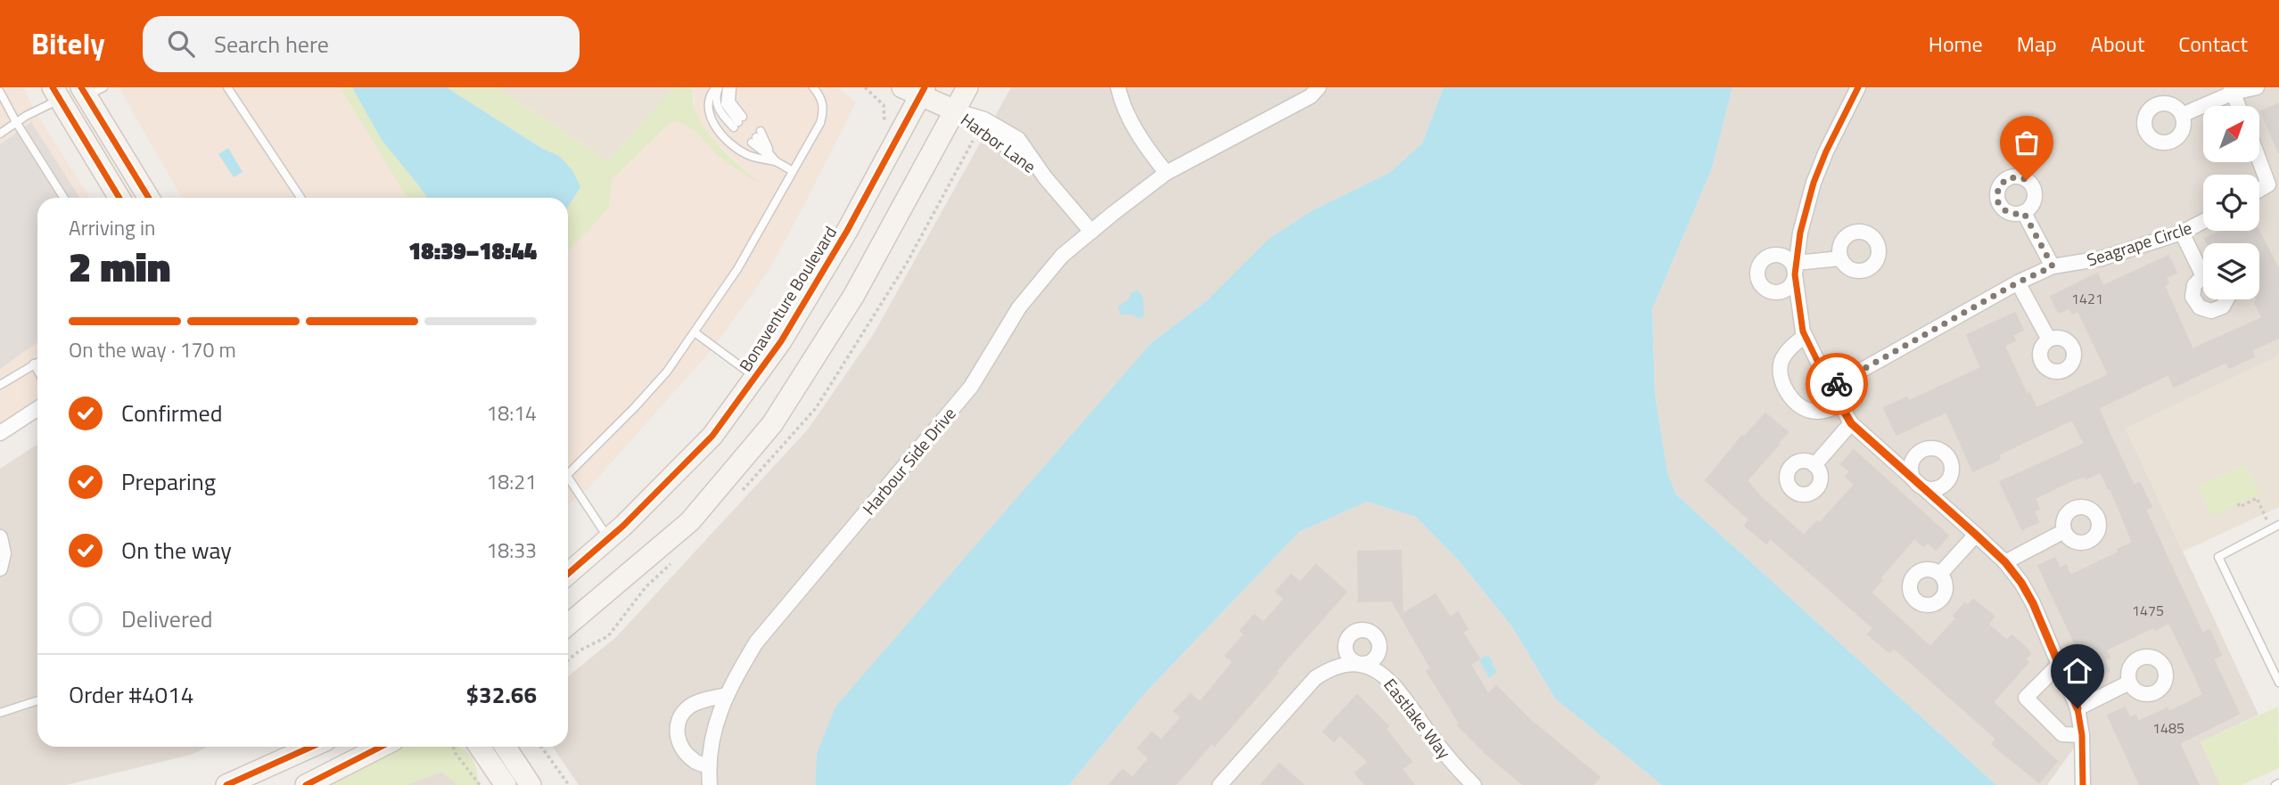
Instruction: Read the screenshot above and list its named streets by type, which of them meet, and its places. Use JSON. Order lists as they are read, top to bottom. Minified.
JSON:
{"streets":{"main road":["Bonaventure Boulevard"],"street":["Harbor Lane","Seagrape Circle","Harbour Side Drive","Eastlake Way"]},"crossings":[["Harbor Lane","Harbour Side Drive"]],"house_numbers":["1421","1475","1485"],"north":"top right","page":{"header":"Bitely","search":"Search here","nav":["Home","Map","About","Contact"],"heading":["2 min","Arriving in","18:39–18:44"],"panel":["Order #4014","$32.66"],"bar":"On the way · 170 m","list":[["Confirmed","18:14"],["Preparing","18:21"],["On the way","18:33"],"Delivered"]}}
